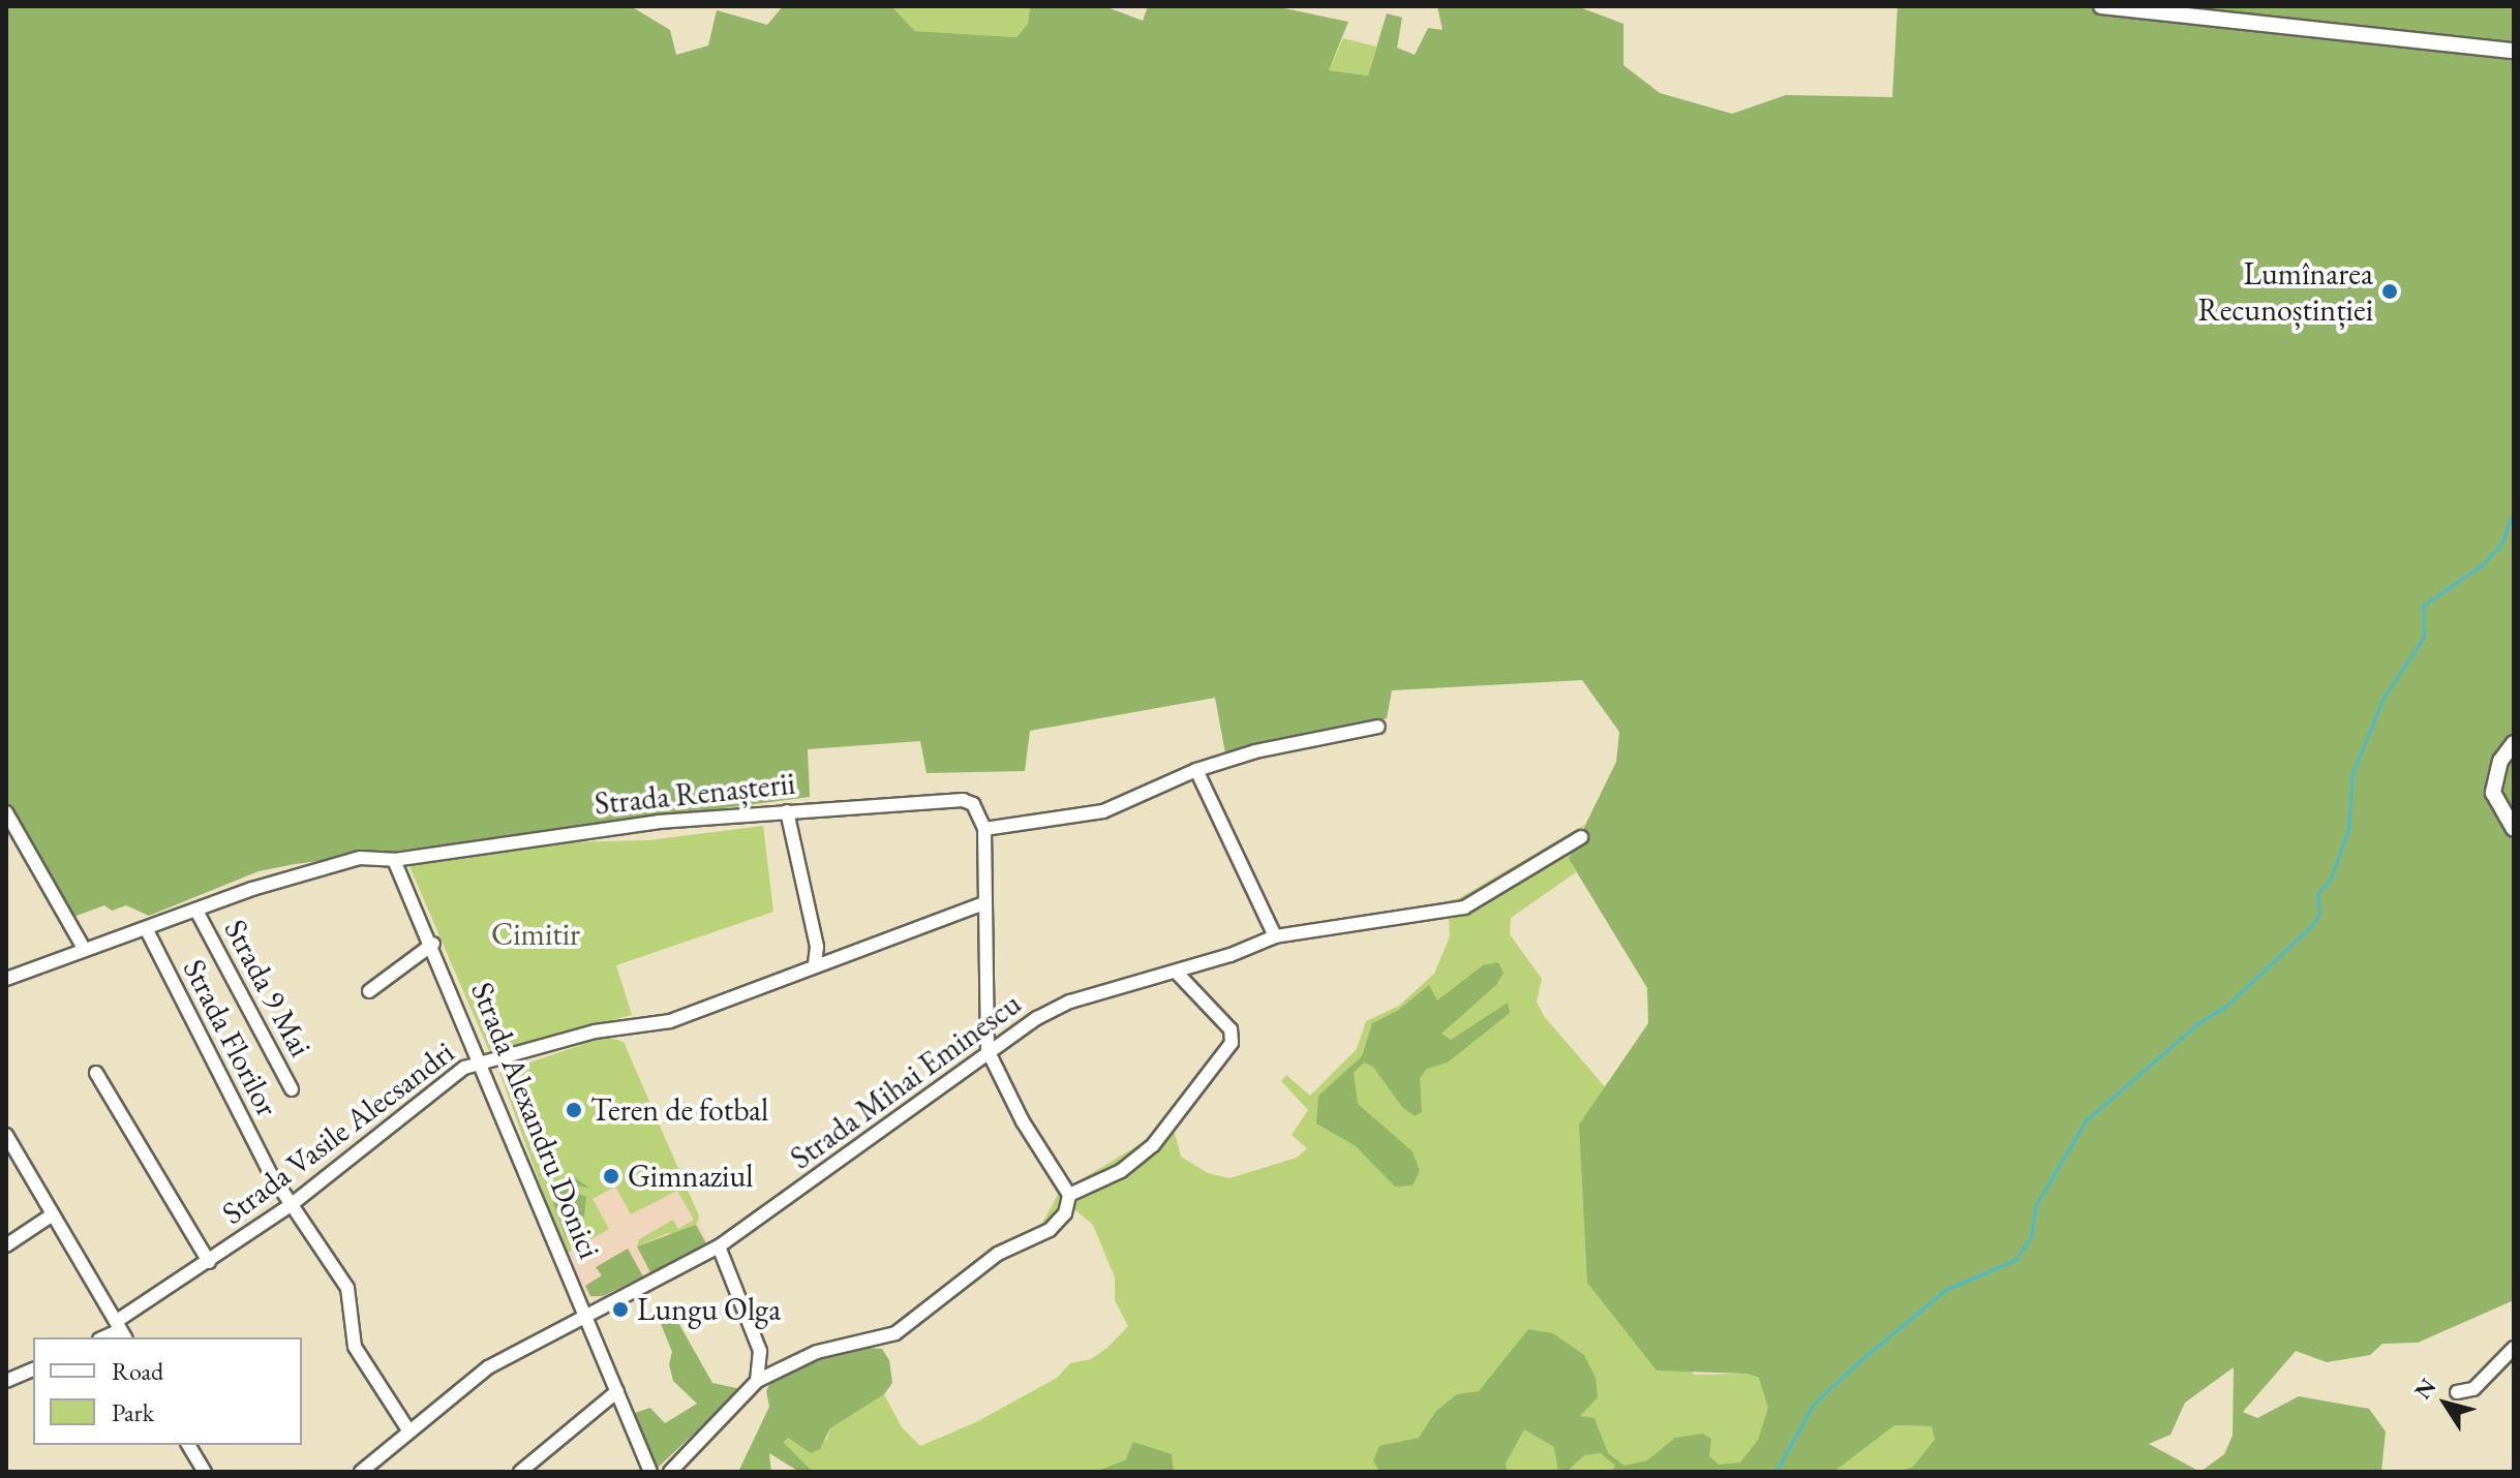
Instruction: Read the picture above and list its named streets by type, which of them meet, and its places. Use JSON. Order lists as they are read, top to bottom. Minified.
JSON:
{"streets":{"street":["Strada Renașterii","Strada 9 Mai","Strada Florilor","Strada Mihai Eminescu","Strada Alexandru Donici","Strada Vasile Alecsandri"]},"crossings":[["Strada Renașterii","Strada 9 Mai"],["Strada Renașterii","Strada Florilor"],["Strada Renașterii","Strada Alexandru Donici"],["Strada Florilor","Strada Mihai Eminescu"],["Strada Florilor","Strada Vasile Alecsandri"],["Strada Mihai Eminescu","Strada Alexandru Donici"],["Strada Alexandru Donici","Strada Vasile Alecsandri"]],"parks":["Cimitir"],"places":["Lumînarea Recunoștinției","Teren de fotbal","Gimnaziul","Lungu Olga"],"legend":["Road","Park"],"north":"top left"}
